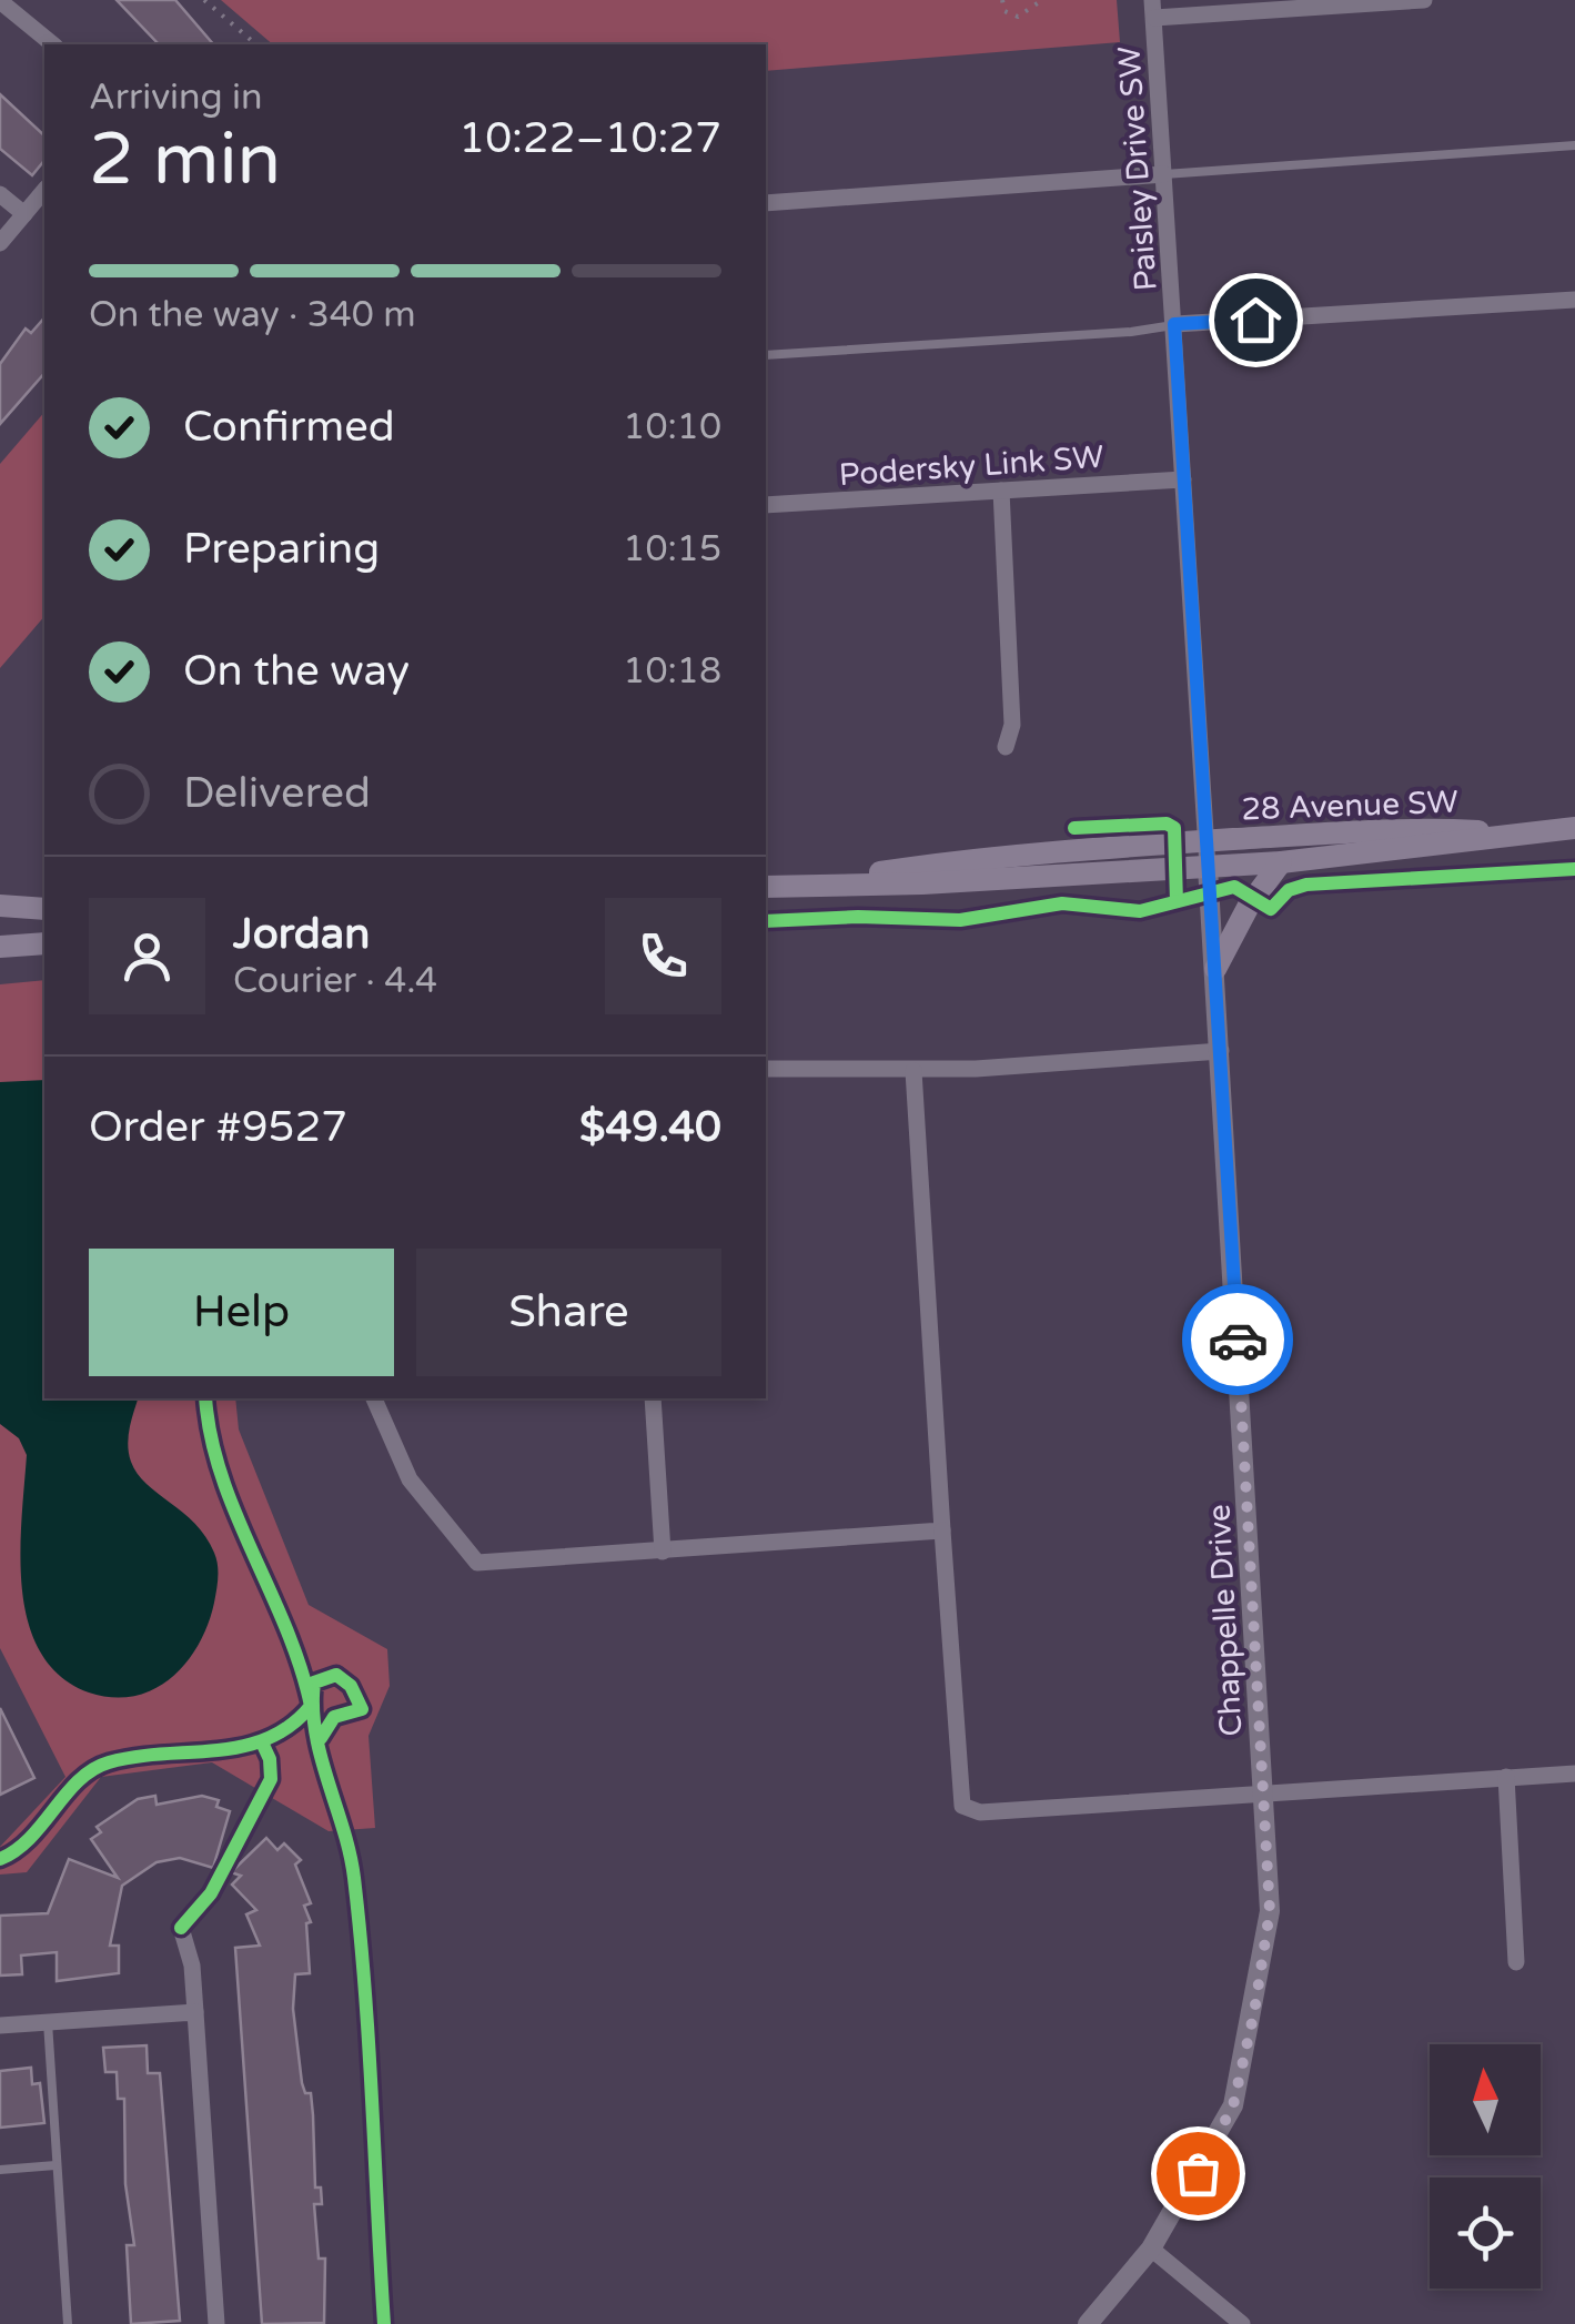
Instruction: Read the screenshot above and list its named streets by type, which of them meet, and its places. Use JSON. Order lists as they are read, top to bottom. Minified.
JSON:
{"streets":{"main road":["28 Avenue SW"],"street":["Paisley Drive SW","Podersky Link SW","Chappelle Drive"]},"crossings":[["Paisley Drive SW","Podersky Link SW"],["Paisley Drive SW","28 Avenue SW"],["Paisley Drive SW","Chappelle Drive"],["28 Avenue SW","Chappelle Drive"]],"north":"top","page":{"heading":["2 min","Arriving in","10:22–10:27"],"panel":["Jordan","Courier · 4.4","Order #9527","$49.40"],"bar":"On the way · 340 m","list":[["Confirmed","10:10"],["Preparing","10:15"],["On the way","10:18"],"Delivered"],"buttons":["Help","Share"]}}
